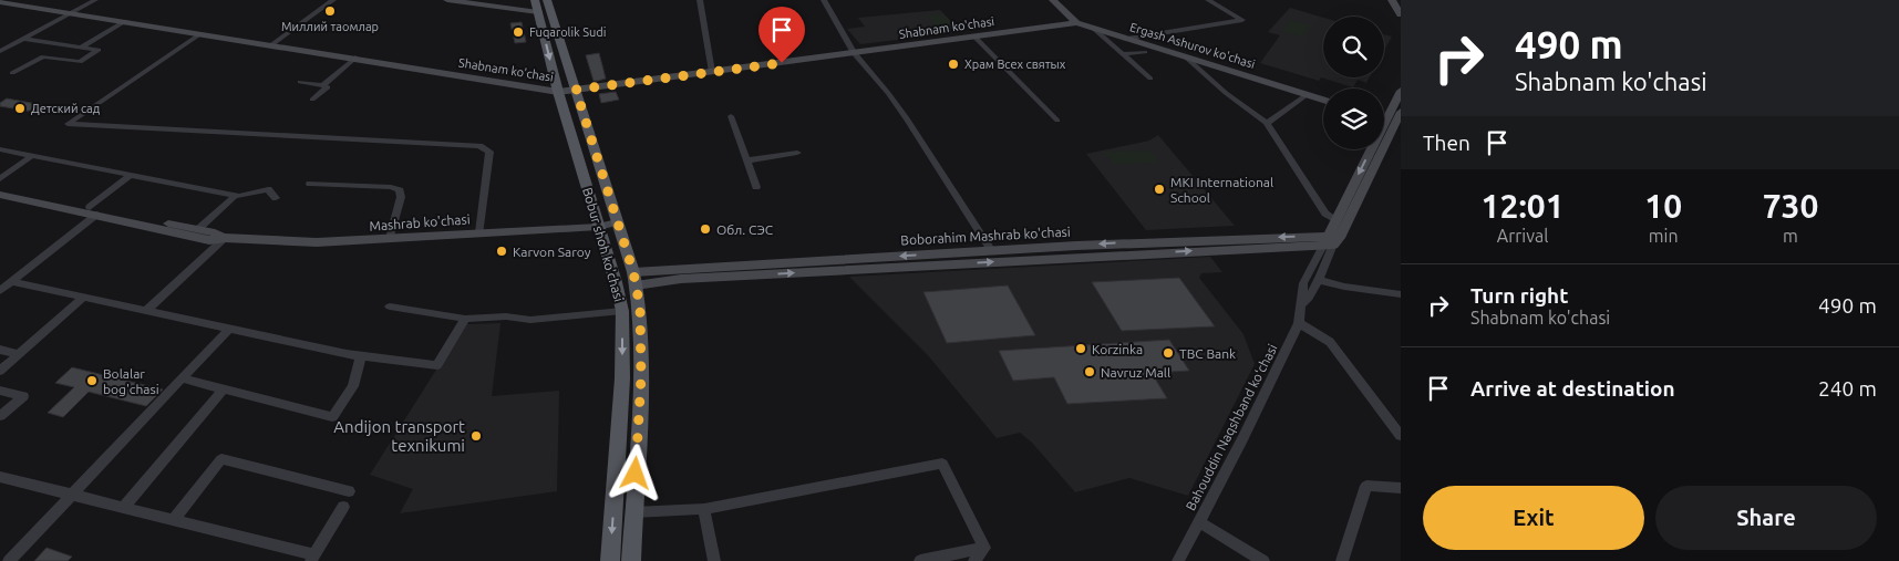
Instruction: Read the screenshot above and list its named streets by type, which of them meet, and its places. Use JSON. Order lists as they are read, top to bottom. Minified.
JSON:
{"streets":{"main road":["Shabnam ko'chasi","Ergash Ashurov ko'chasi","Mashrab ko'chasi","Boborahim Mashrab ko'chasi","Bobur shoh ko'chasi"],"street":["Bahouddin Naqshband koʻchasi"]},"crossings":[["Shabnam ko'chasi","Ergash Ashurov ko'chasi"],["Shabnam ko'chasi","Bobur shoh ko'chasi"],["Mashrab ko'chasi","Bobur shoh ko'chasi"],["Boborahim Mashrab ko'chasi","Bobur shoh ko'chasi"],["Boborahim Mashrab ko'chasi","Bahouddin Naqshband koʻchasi"]],"places":["Миллий таомлар","Fuqarolik Sudi","Храм Всех святых","Детский сад","MKI International School","Обл. СЭС","Karvon Saroy","Korzinka","TBC Bank","Navruz Mall","Bolalar bog'chasi","Andijon transport texnikumi"],"page":{"turn":["490 m","Shabnam ko'chasi"],"then":"Then","eta":["12:01","Arrival","10","min","730","m"],"list":[{"name":"Turn right","note":"Shabnam ko'chasi","value":"490 m"},{"name":"Arrive at destination","value":"240 m"}],"buttons":["Exit","Share"]}}
